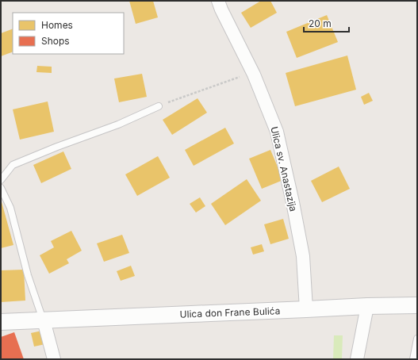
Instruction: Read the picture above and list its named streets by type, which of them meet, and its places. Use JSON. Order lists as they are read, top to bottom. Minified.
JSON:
{"streets":{"street":["Ulica sv. Anastazija","Ulica don Frane Bulića"]},"crossings":[["Ulica sv. Anastazija","Ulica don Frane Bulića"]],"legend":["Homes","Shops"],"scale_bar":"20 m"}
